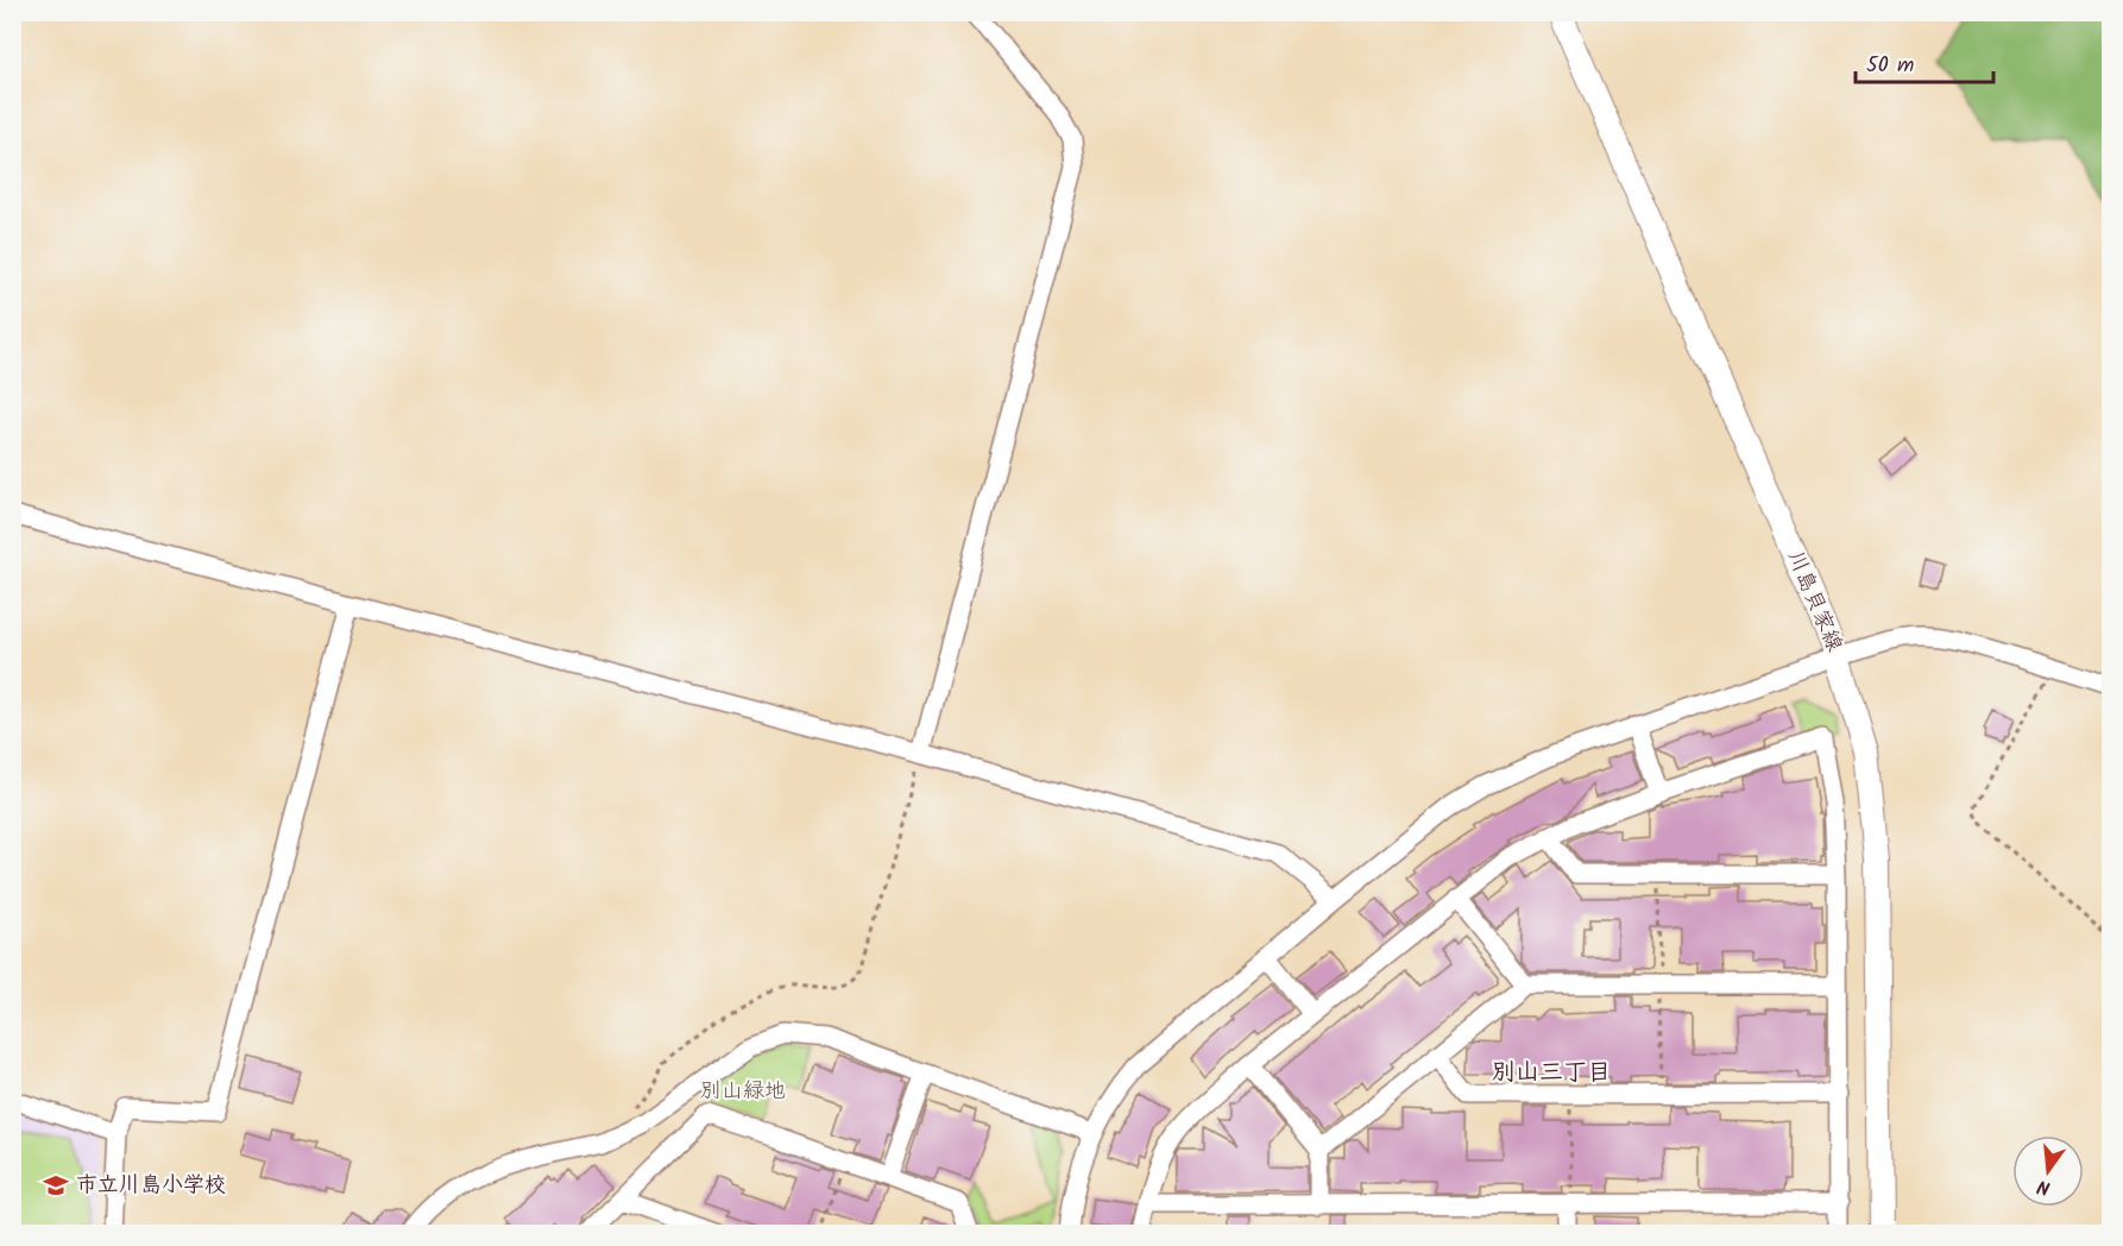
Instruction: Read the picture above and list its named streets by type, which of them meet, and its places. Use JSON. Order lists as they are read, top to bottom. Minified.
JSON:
{"streets":{"main road":["川島貝家線"]},"districts":["別山三丁目"],"parks":["別山緑地"],"places":{"school or university":["市立川島小学校"]},"scale_bar":"50 m","north":"bottom"}
